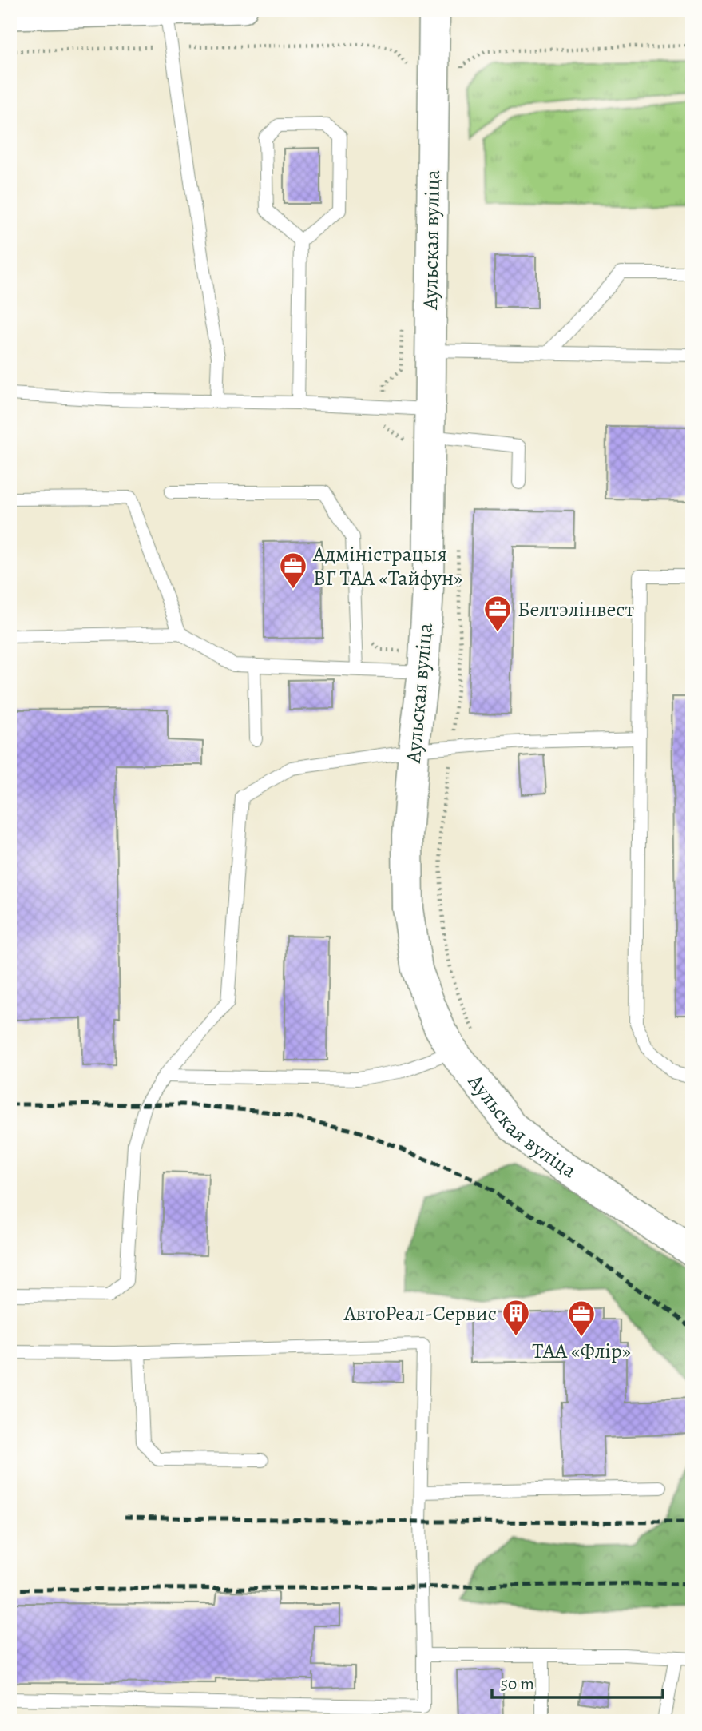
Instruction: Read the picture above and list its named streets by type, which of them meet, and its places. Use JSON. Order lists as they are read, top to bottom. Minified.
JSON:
{"streets":{"street":["Аульская вуліца"]},"places":{"office":["Адміністрацыя ВГ ТАА «Тайфун»","Белтэлінвест","ТАА «Флір»"],"building":["АвтоРеал-Сервис"]},"scale_bar":"50 m"}
